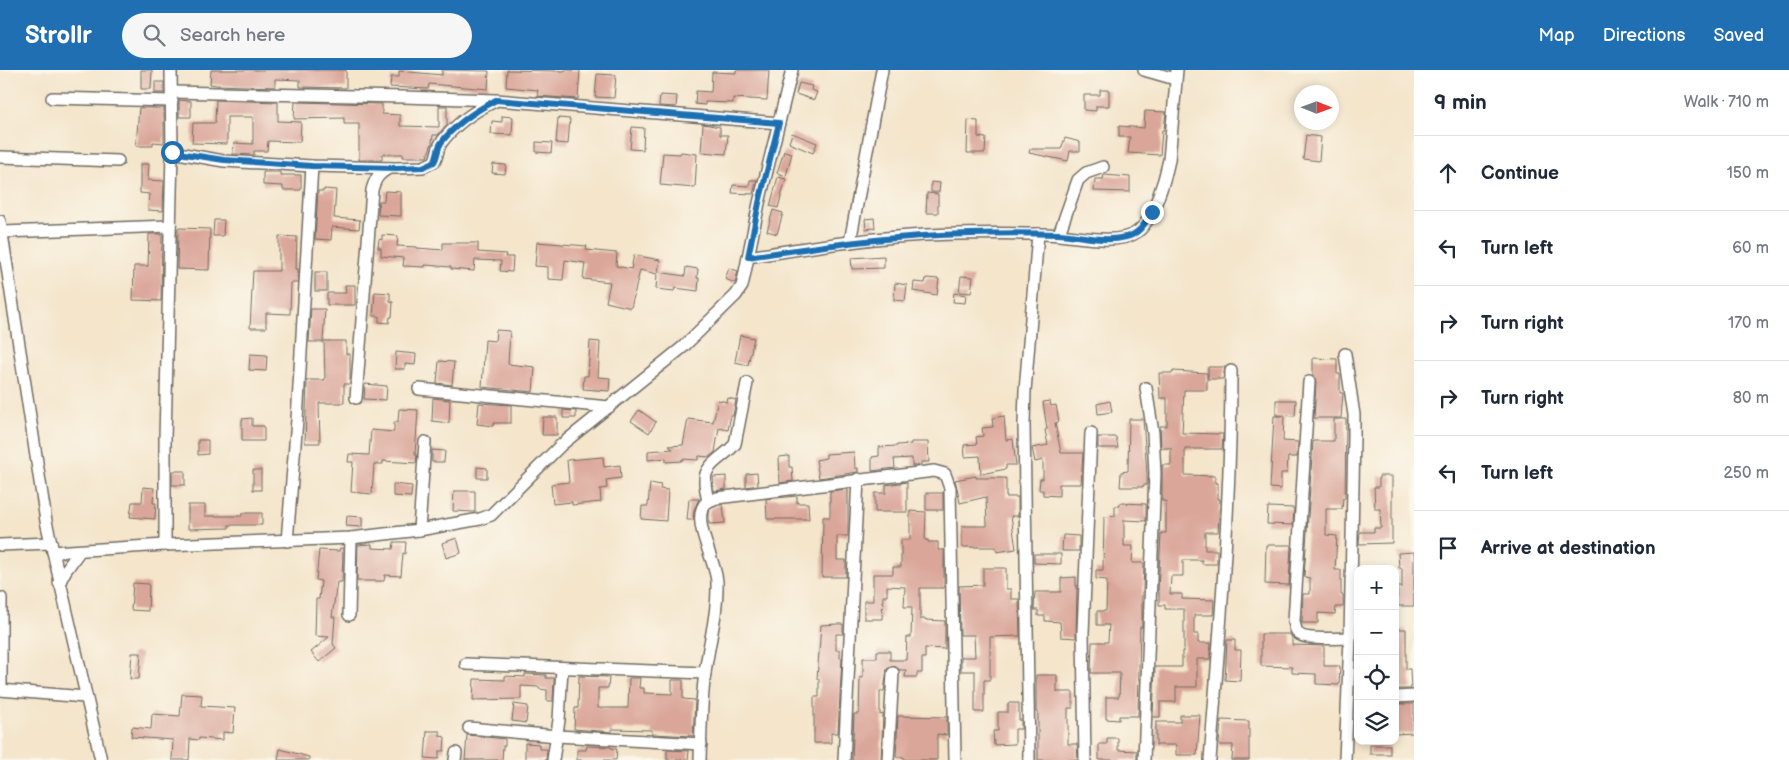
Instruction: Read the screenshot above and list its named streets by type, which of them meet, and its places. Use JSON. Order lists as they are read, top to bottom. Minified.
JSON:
{"north":"right","page":{"header":"Strollr","search":"Search here","nav":["Map","Directions","Saved"],"heading":["9 min","Walk · 710 m"],"list":[["Continue","150 m"],["Turn left","60 m"],["Turn right","170 m"],["Turn right","80 m"],["Turn left","250 m"],"Arrive at destination"],"map_buttons":["+","−"]}}
